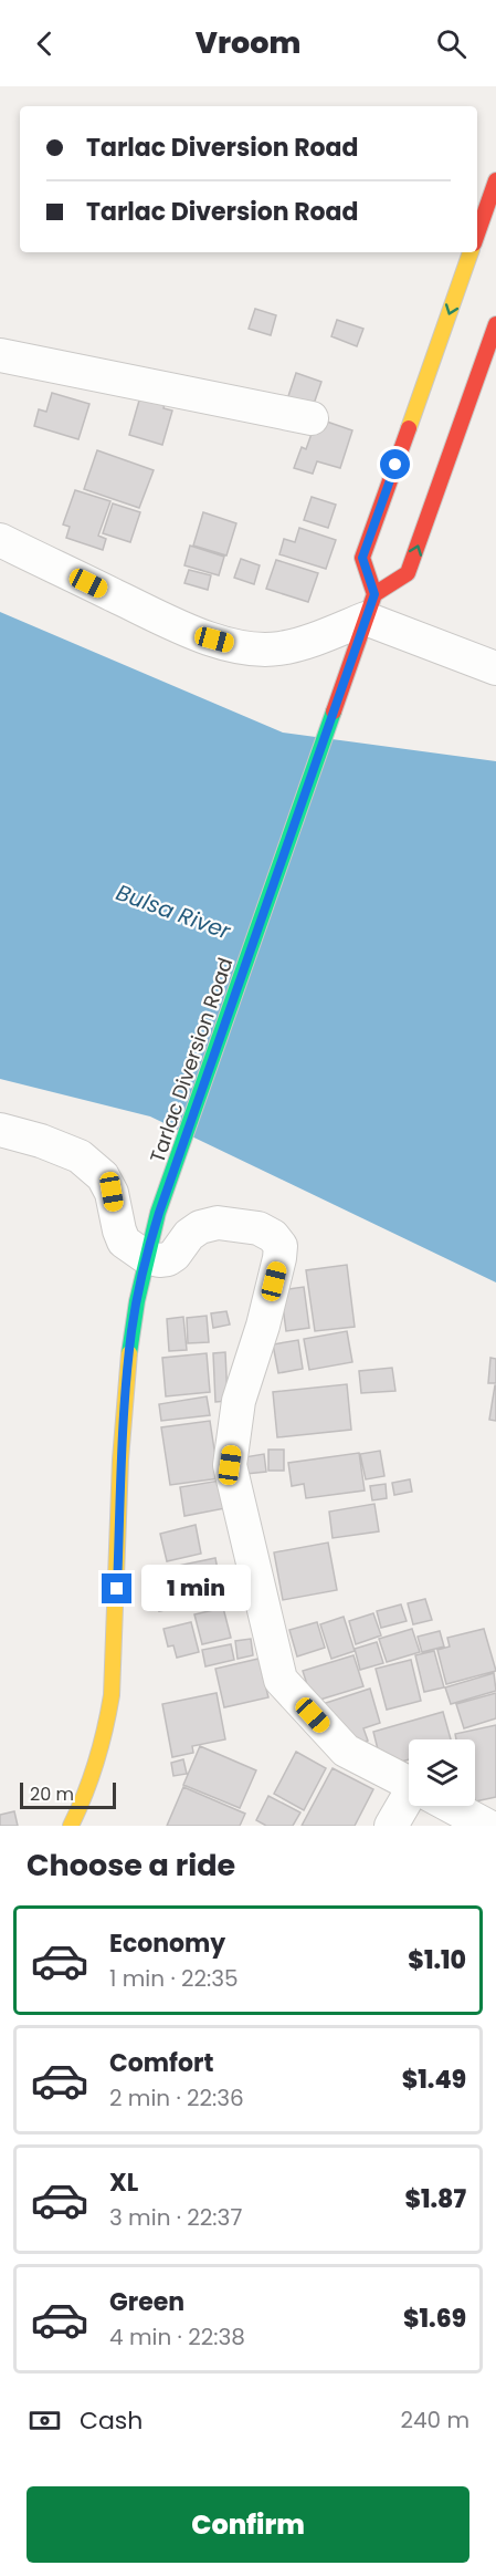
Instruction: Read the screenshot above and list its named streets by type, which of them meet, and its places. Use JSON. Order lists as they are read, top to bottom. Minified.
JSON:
{"streets":{"main road":["Tarlac Diversion Road"]},"water":["Bulsa River"],"scale_bar":"20 m","page":{"header":"Vroom","banner":["Tarlac Diversion Road","Tarlac Diversion Road"],"bubble":"1 min","scale":"20 m","heading":"Choose a ride","list":[{"name":"Economy","note":"1 min · 22:35","value":"$1.10"},{"name":"Comfort","note":"2 min · 22:36","value":"$1.49"},{"name":"XL","note":"3 min · 22:37","value":"$1.87"},{"name":"Green","note":"4 min · 22:38","value":"$1.69"}],"pay":["Cash","240 m"],"buttons":"Confirm"}}
